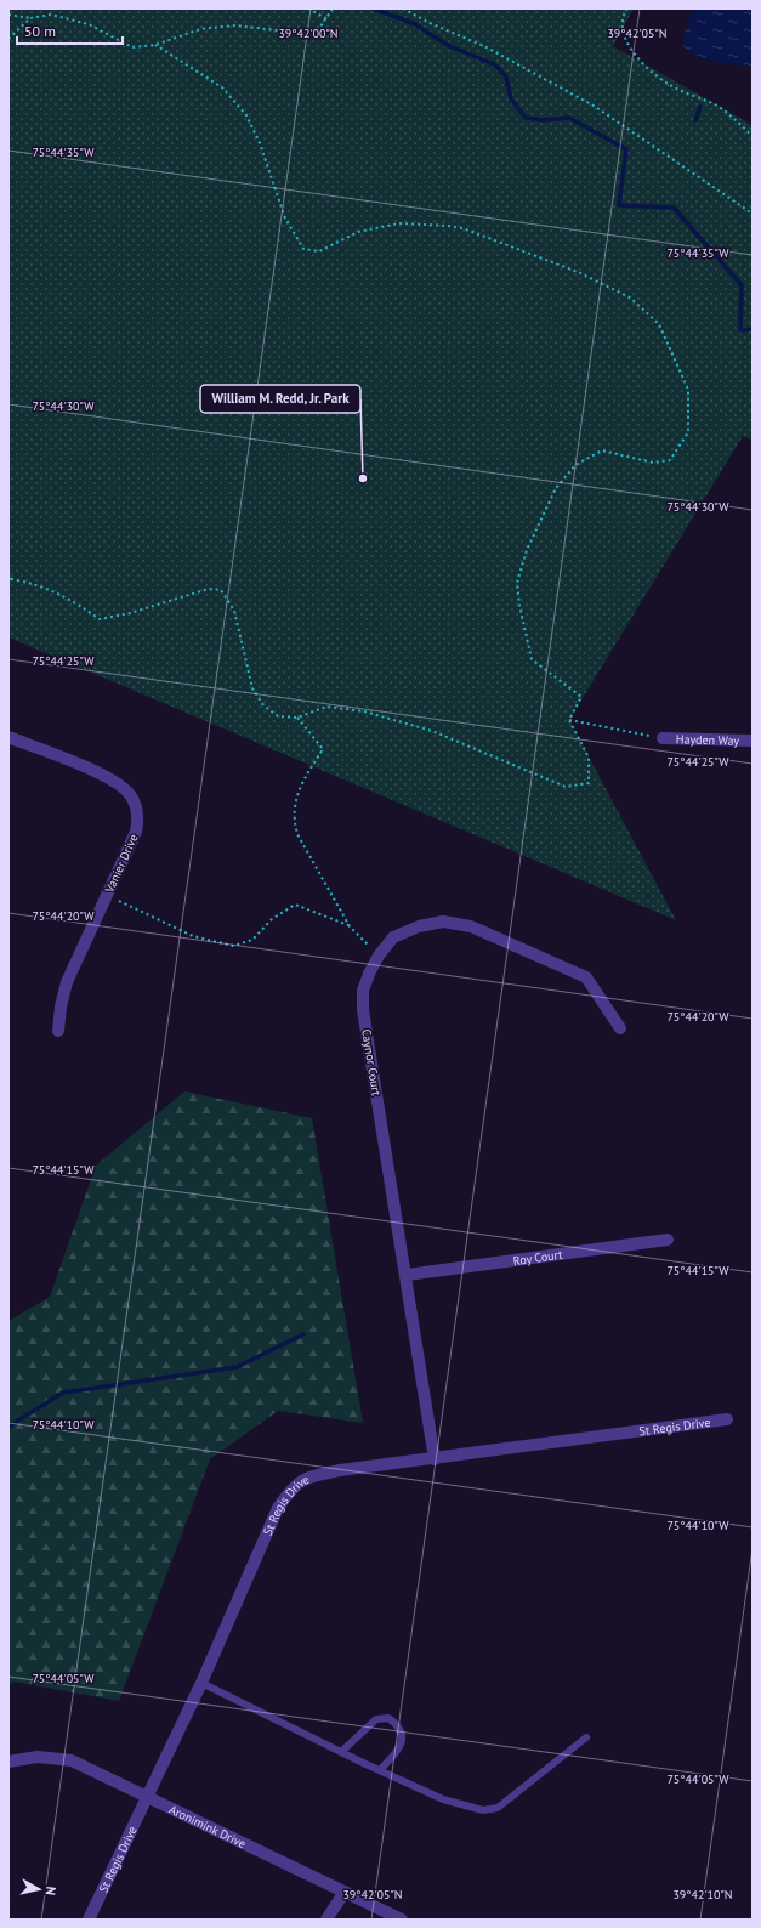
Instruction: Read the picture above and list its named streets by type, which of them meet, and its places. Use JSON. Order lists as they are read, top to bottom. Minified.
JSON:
{"streets":{"street":["Hayden Way","Vanier Drive","Caynor Court","Roy Court","St Regis Drive","Aronimink Drive"]},"crossings":[["Caynor Court","Roy Court"],["Caynor Court","St Regis Drive"],["St Regis Drive","Aronimink Drive"]],"places":["William M. Redd, Jr. Park"],"scale_bar":"50 m","north":"right","coordinates":["39°42'00\"N","39°42'05\"N","75°44'35\"W","75°44'30\"W","75°44'25\"W","75°44'20\"W","75°44'15\"W","75°44'10\"W","75°44'05\"W","39°42'10\"N"]}
